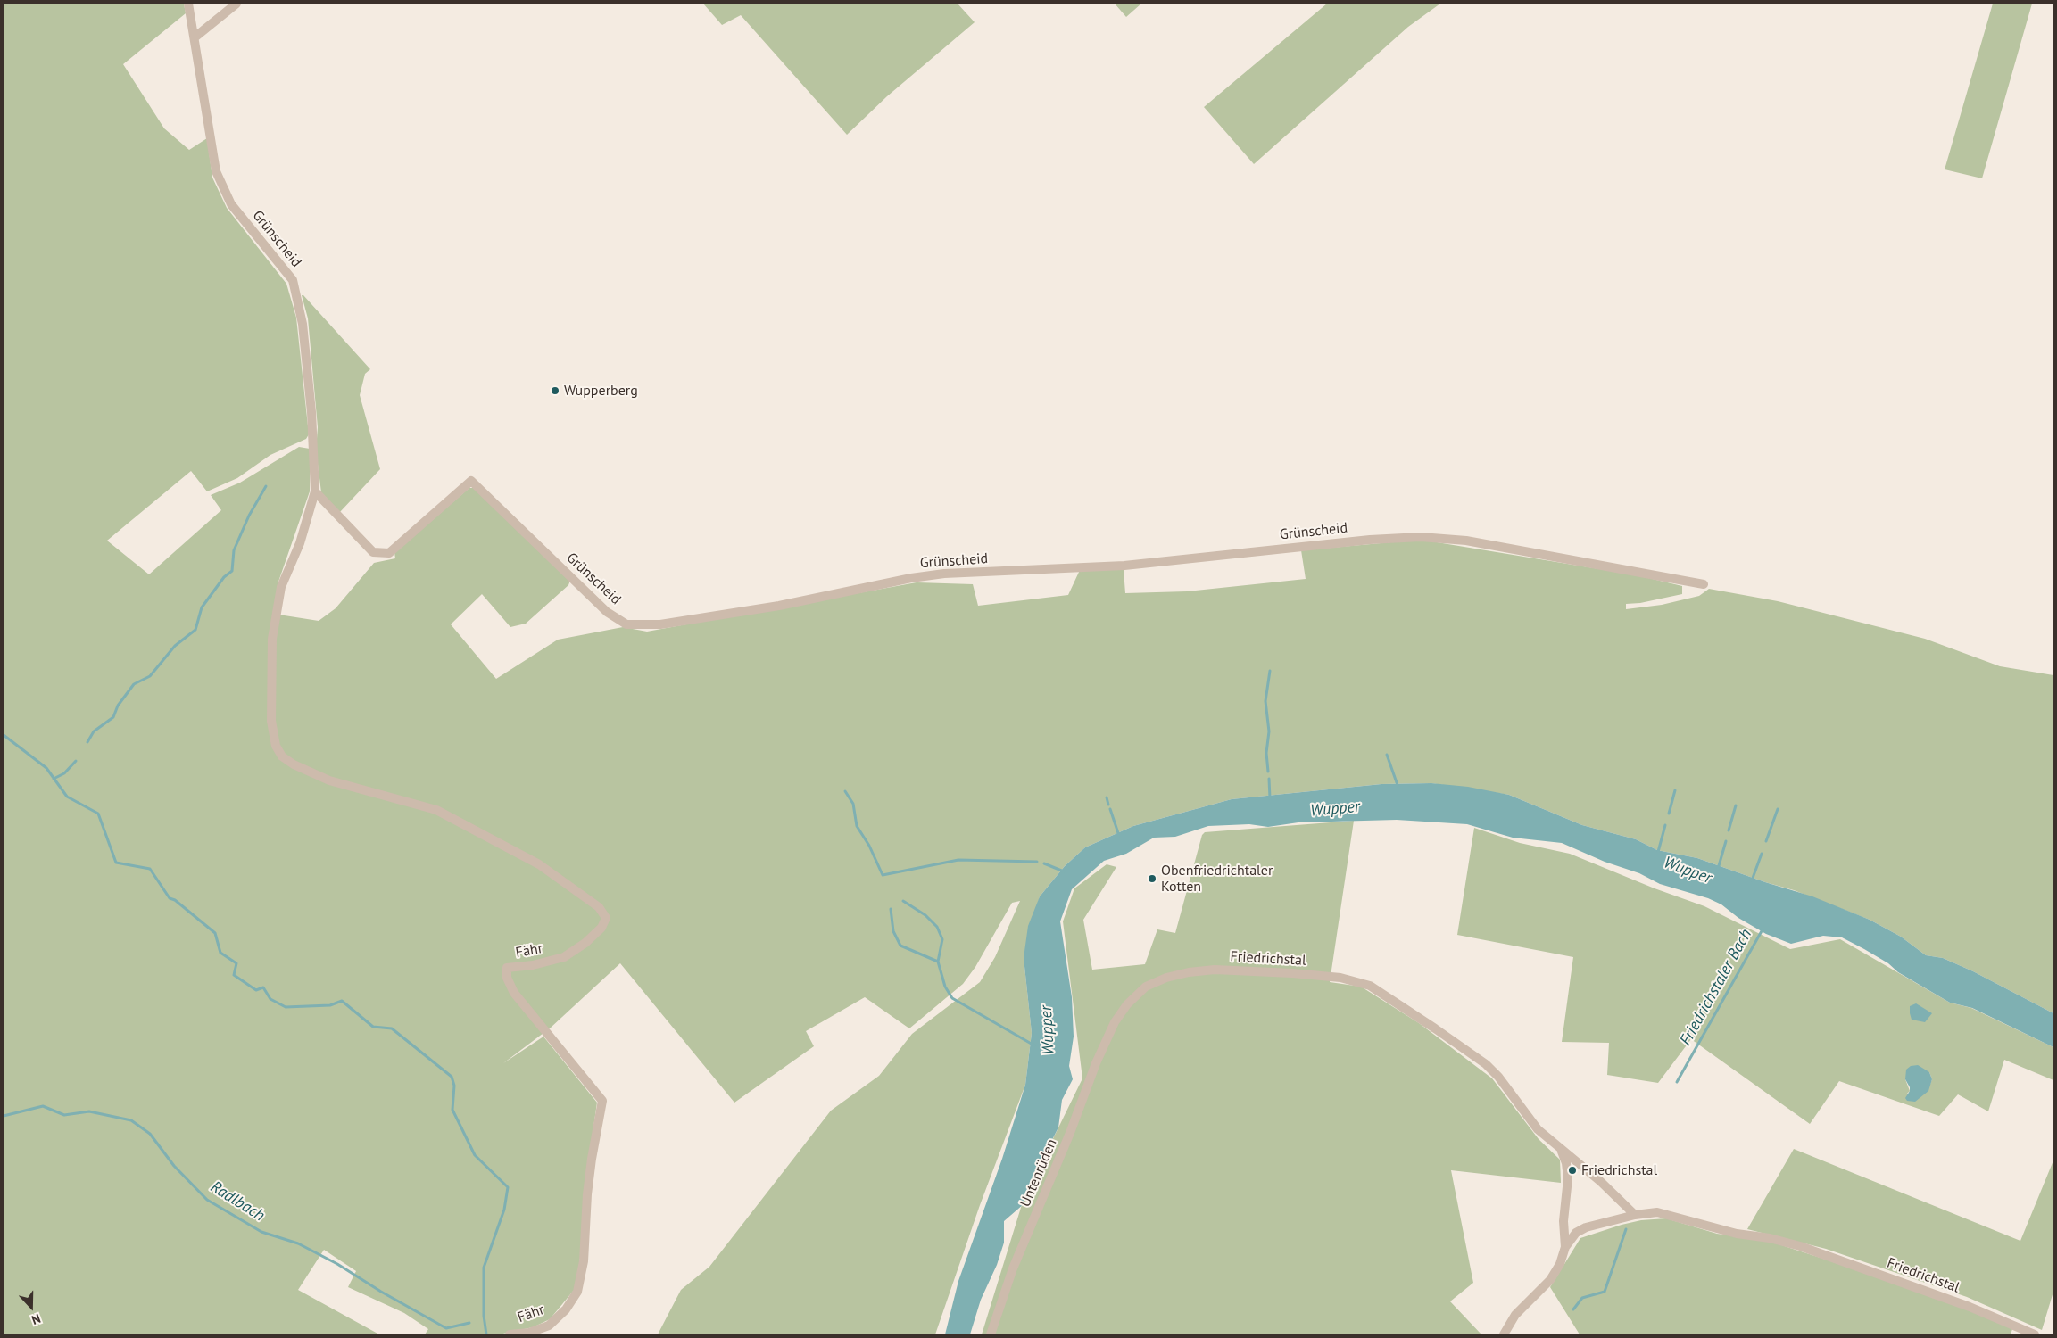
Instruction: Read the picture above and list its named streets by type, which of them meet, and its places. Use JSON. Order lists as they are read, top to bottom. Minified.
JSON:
{"streets":{"street":["Grünscheid","Fähr","Friedrichstal","Untenrüden"]},"crossings":[["Grünscheid","Fähr"],["Friedrichstal","Untenrüden"]],"water":["Wupper","Friedrichstaler Bach","Radlbach"],"places":["Wupperberg","Obenfriedrichtaler Kotten","Friedrichstal"],"north":"bottom"}
